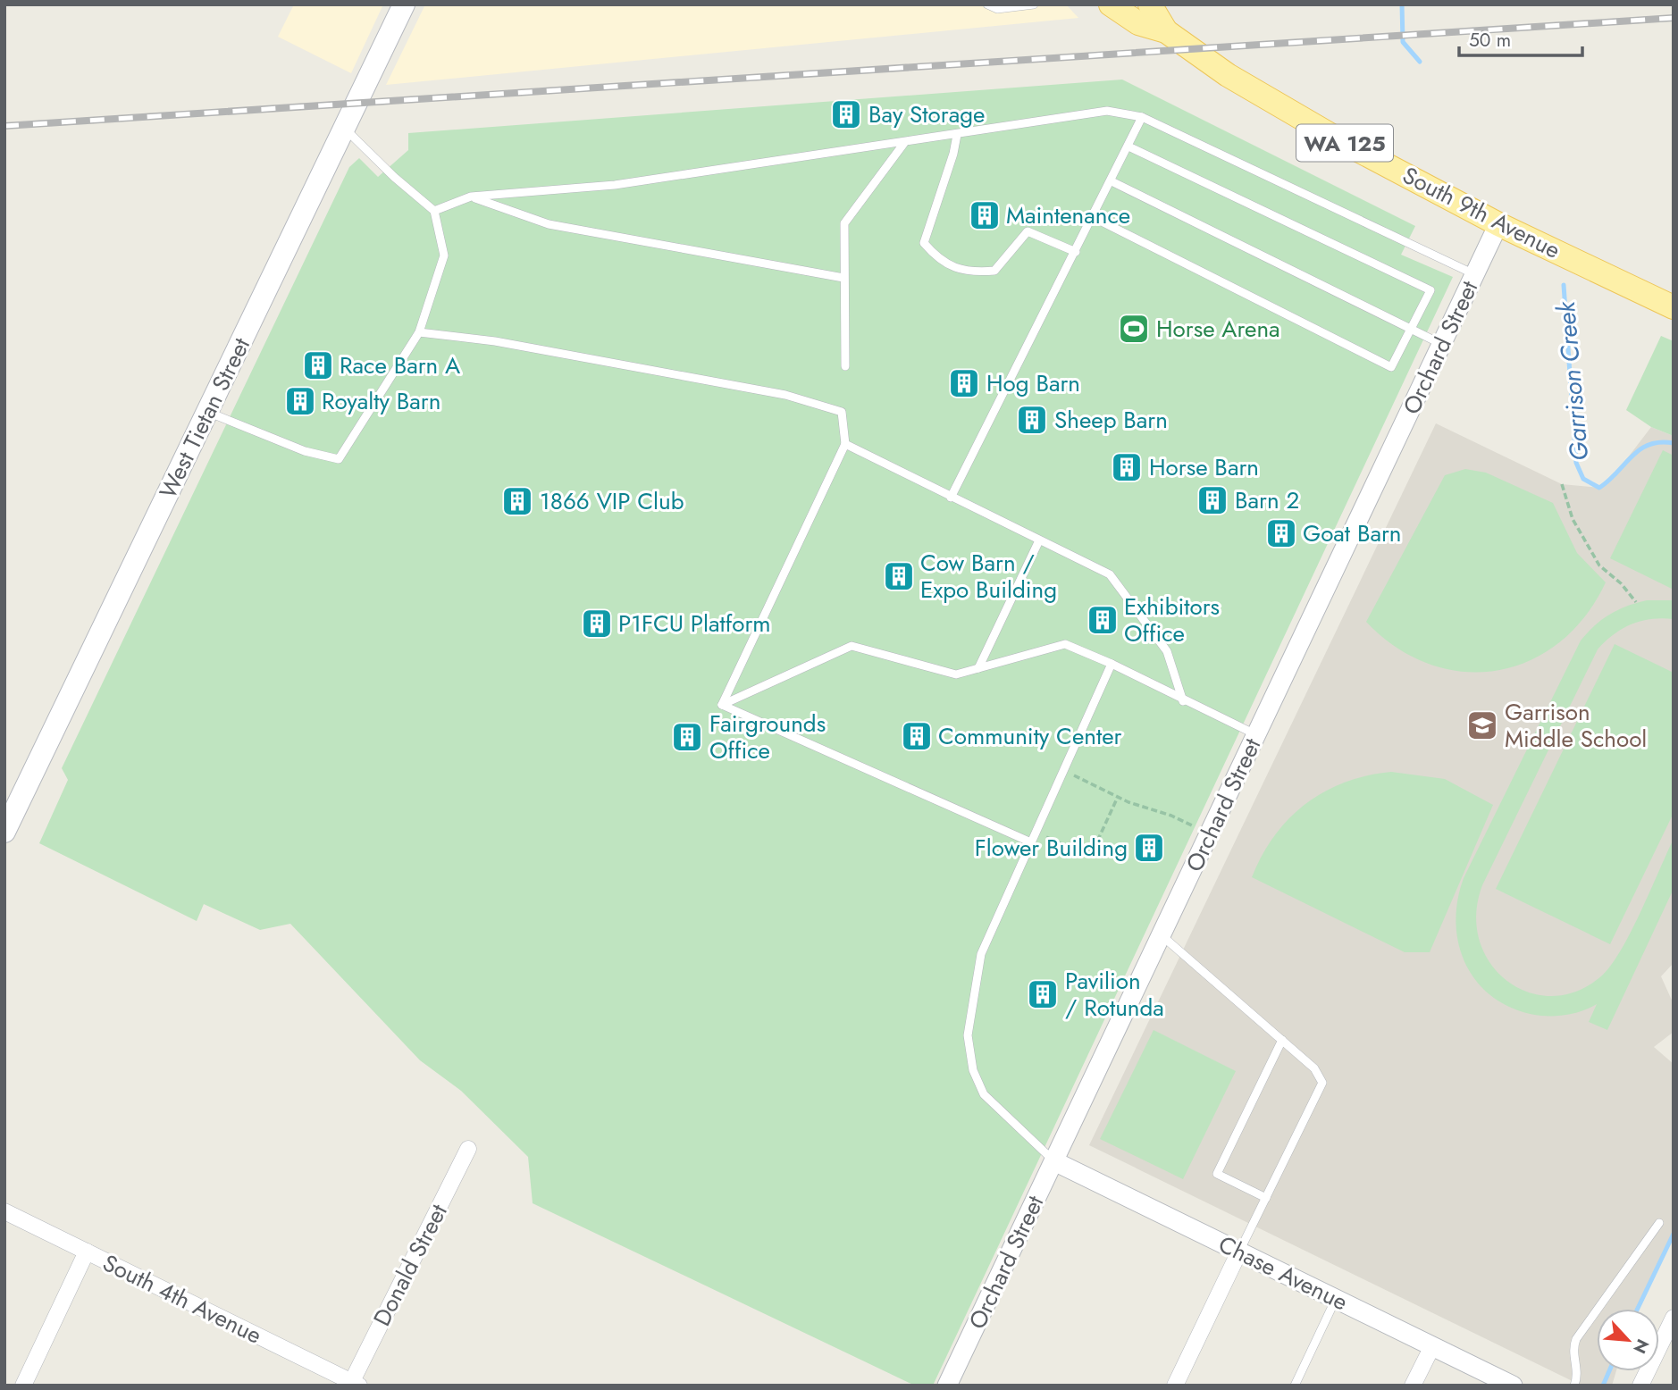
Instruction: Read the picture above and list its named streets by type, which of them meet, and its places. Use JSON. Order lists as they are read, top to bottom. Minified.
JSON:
{"streets":{"main road":["WA 125","South 9th Avenue","West Tietan Street"],"street":["Orchard Street","Donald Street","Chase Avenue","South 4th Avenue"]},"crossings":[["South 9th Avenue","Orchard Street"],["Orchard Street","Chase Avenue"],["Donald Street","South 4th Avenue"]],"water":["Garrison Creek"],"places":{"building":["Bay Storage","Maintenance","Race Barn A","Hog Barn","Royalty Barn","Sheep Barn","Horse Barn","Barn 2","1866 VIP Club","Goat Barn","Cow Barn / Expo Building","Exhibitors Office","P1FCU Platform","Community Center","Fairgrounds Office","Flower Building","Pavilion / Rotunda"],"sports":["Horse Arena"],"school or university":["Garrison Middle School"]},"scale_bar":"50 m","north":"bottom right"}
